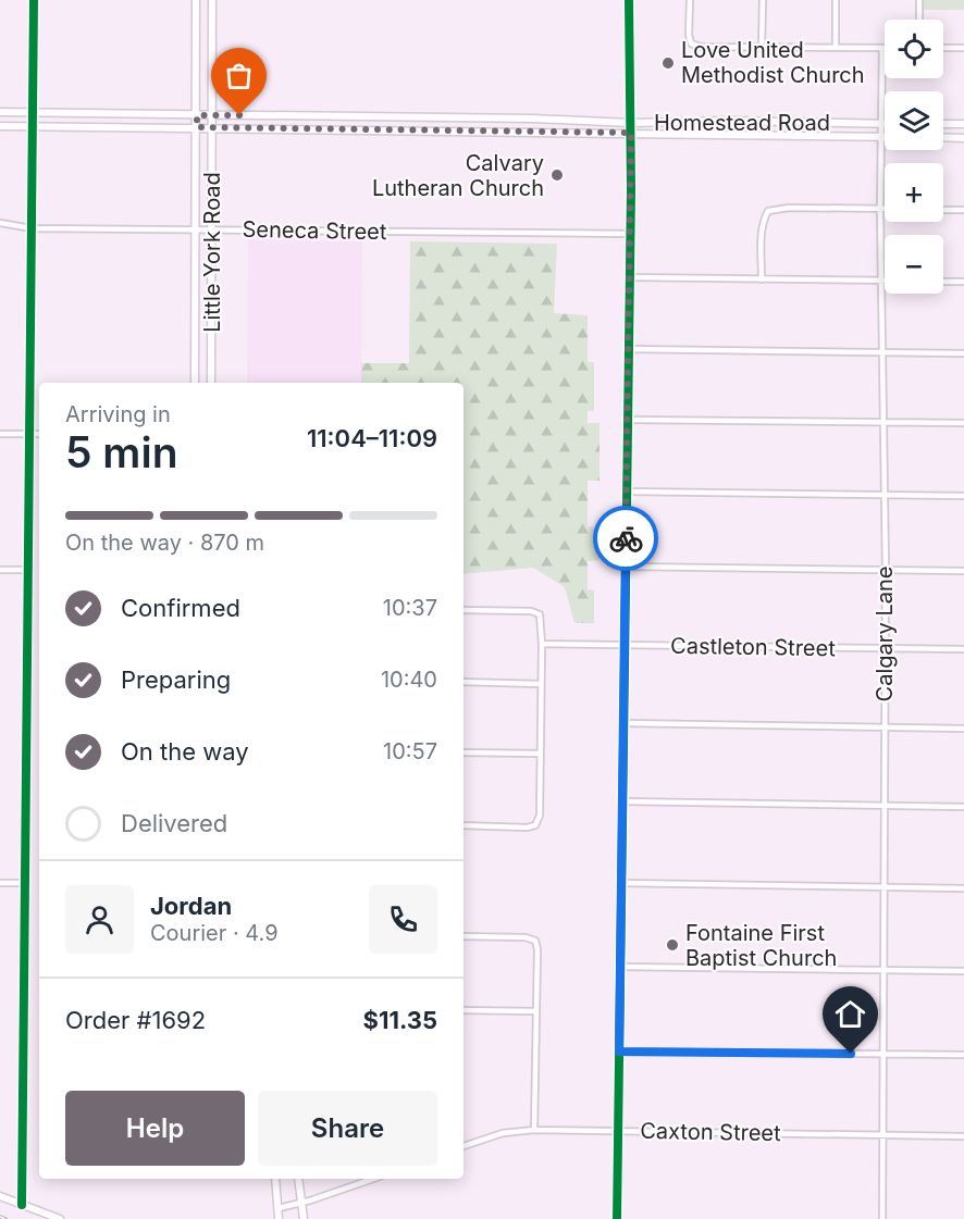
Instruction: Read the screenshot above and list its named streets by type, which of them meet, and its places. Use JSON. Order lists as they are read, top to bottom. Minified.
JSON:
{"streets":{"main road":["Homestead Road","Little York Road"],"street":["Seneca Street","Calgary Lane","Castleton Street","Caxton Street"]},"crossings":[["Homestead Road","Little York Road"],["Homestead Road","Calgary Lane"],["Seneca Street","Little York Road"],["Calgary Lane","Castleton Street"],["Calgary Lane","Caxton Street"]],"places":["Love United Methodist Church","Calvary Lutheran Church","Fontaine First Baptist Church"],"page":{"map_buttons":["+","−"],"heading":["5 min","Arriving in","11:04–11:09"],"panel":["Jordan","Courier · 4.9","Order #1692","$11.35"],"bar":"On the way · 870 m","list":[["Confirmed","10:37"],["Preparing","10:40"],["On the way","10:57"],"Delivered"],"buttons":["Help","Share"]}}
